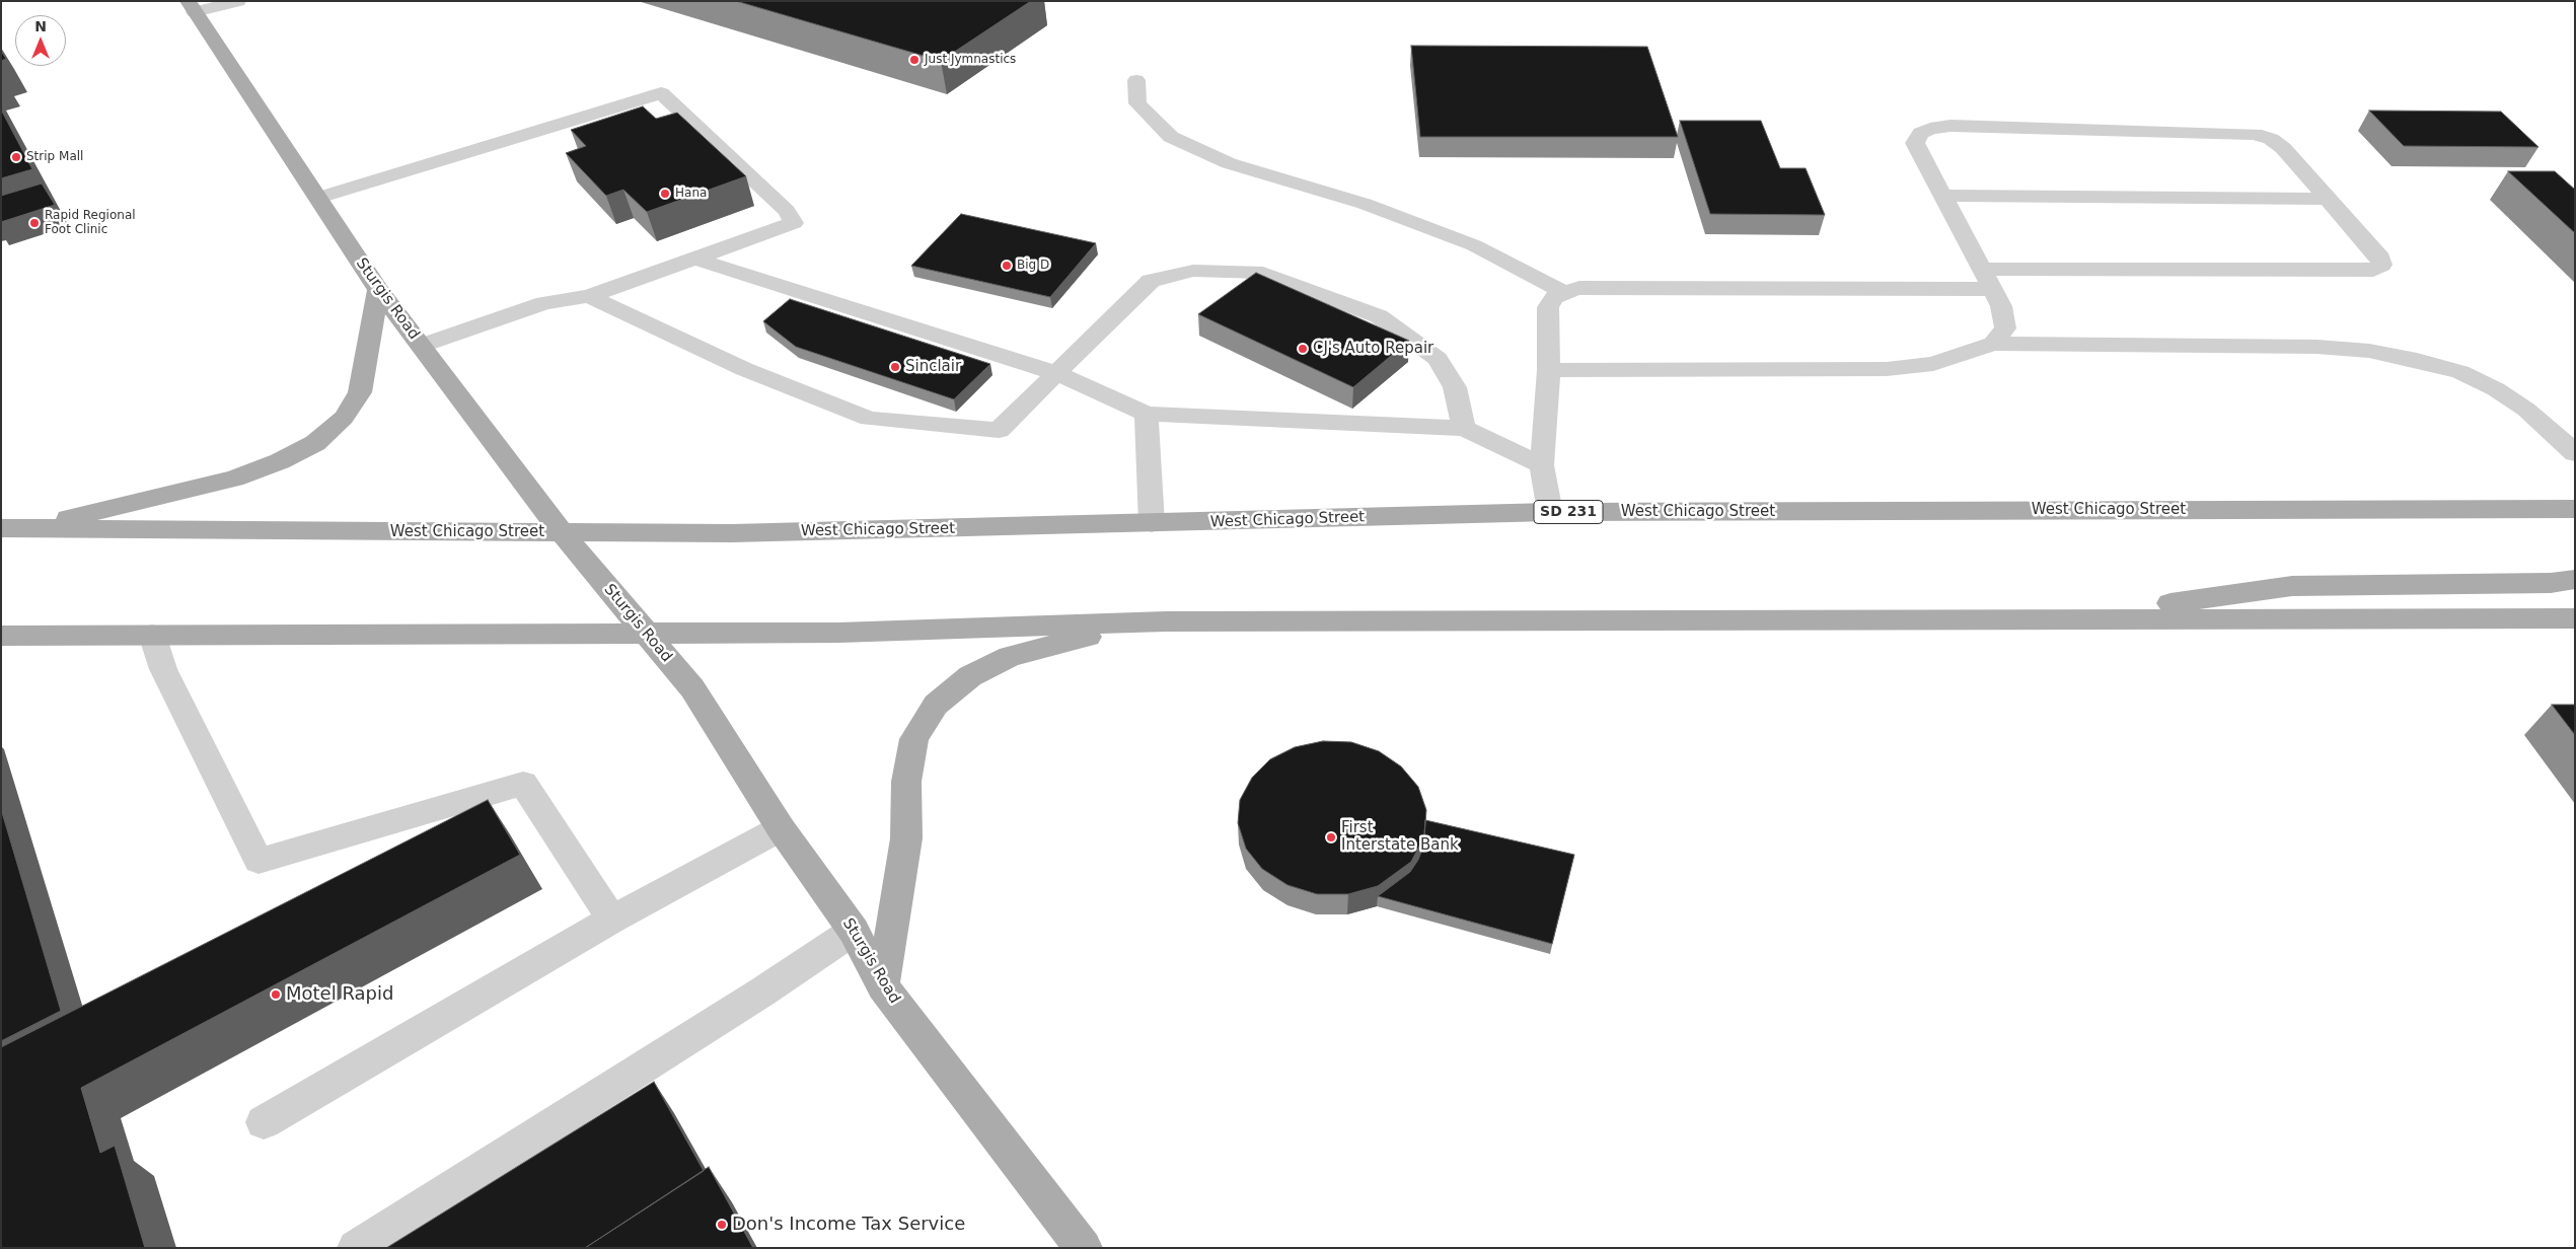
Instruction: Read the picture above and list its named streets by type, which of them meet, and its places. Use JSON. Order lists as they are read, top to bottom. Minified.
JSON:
{"streets":{"main road":["Sturgis Road","West Chicago Street","SD 231"]},"crossings":[["Sturgis Road","West Chicago Street"]],"places":["Just Jymnastics","Strip Mall","Hana","Rapid Regional Foot Clinic","Big D","CJ's Auto Repair","Sinclair","First Interstate Bank","Motel Rapid","Don's Income Tax Service"],"north":"top"}
